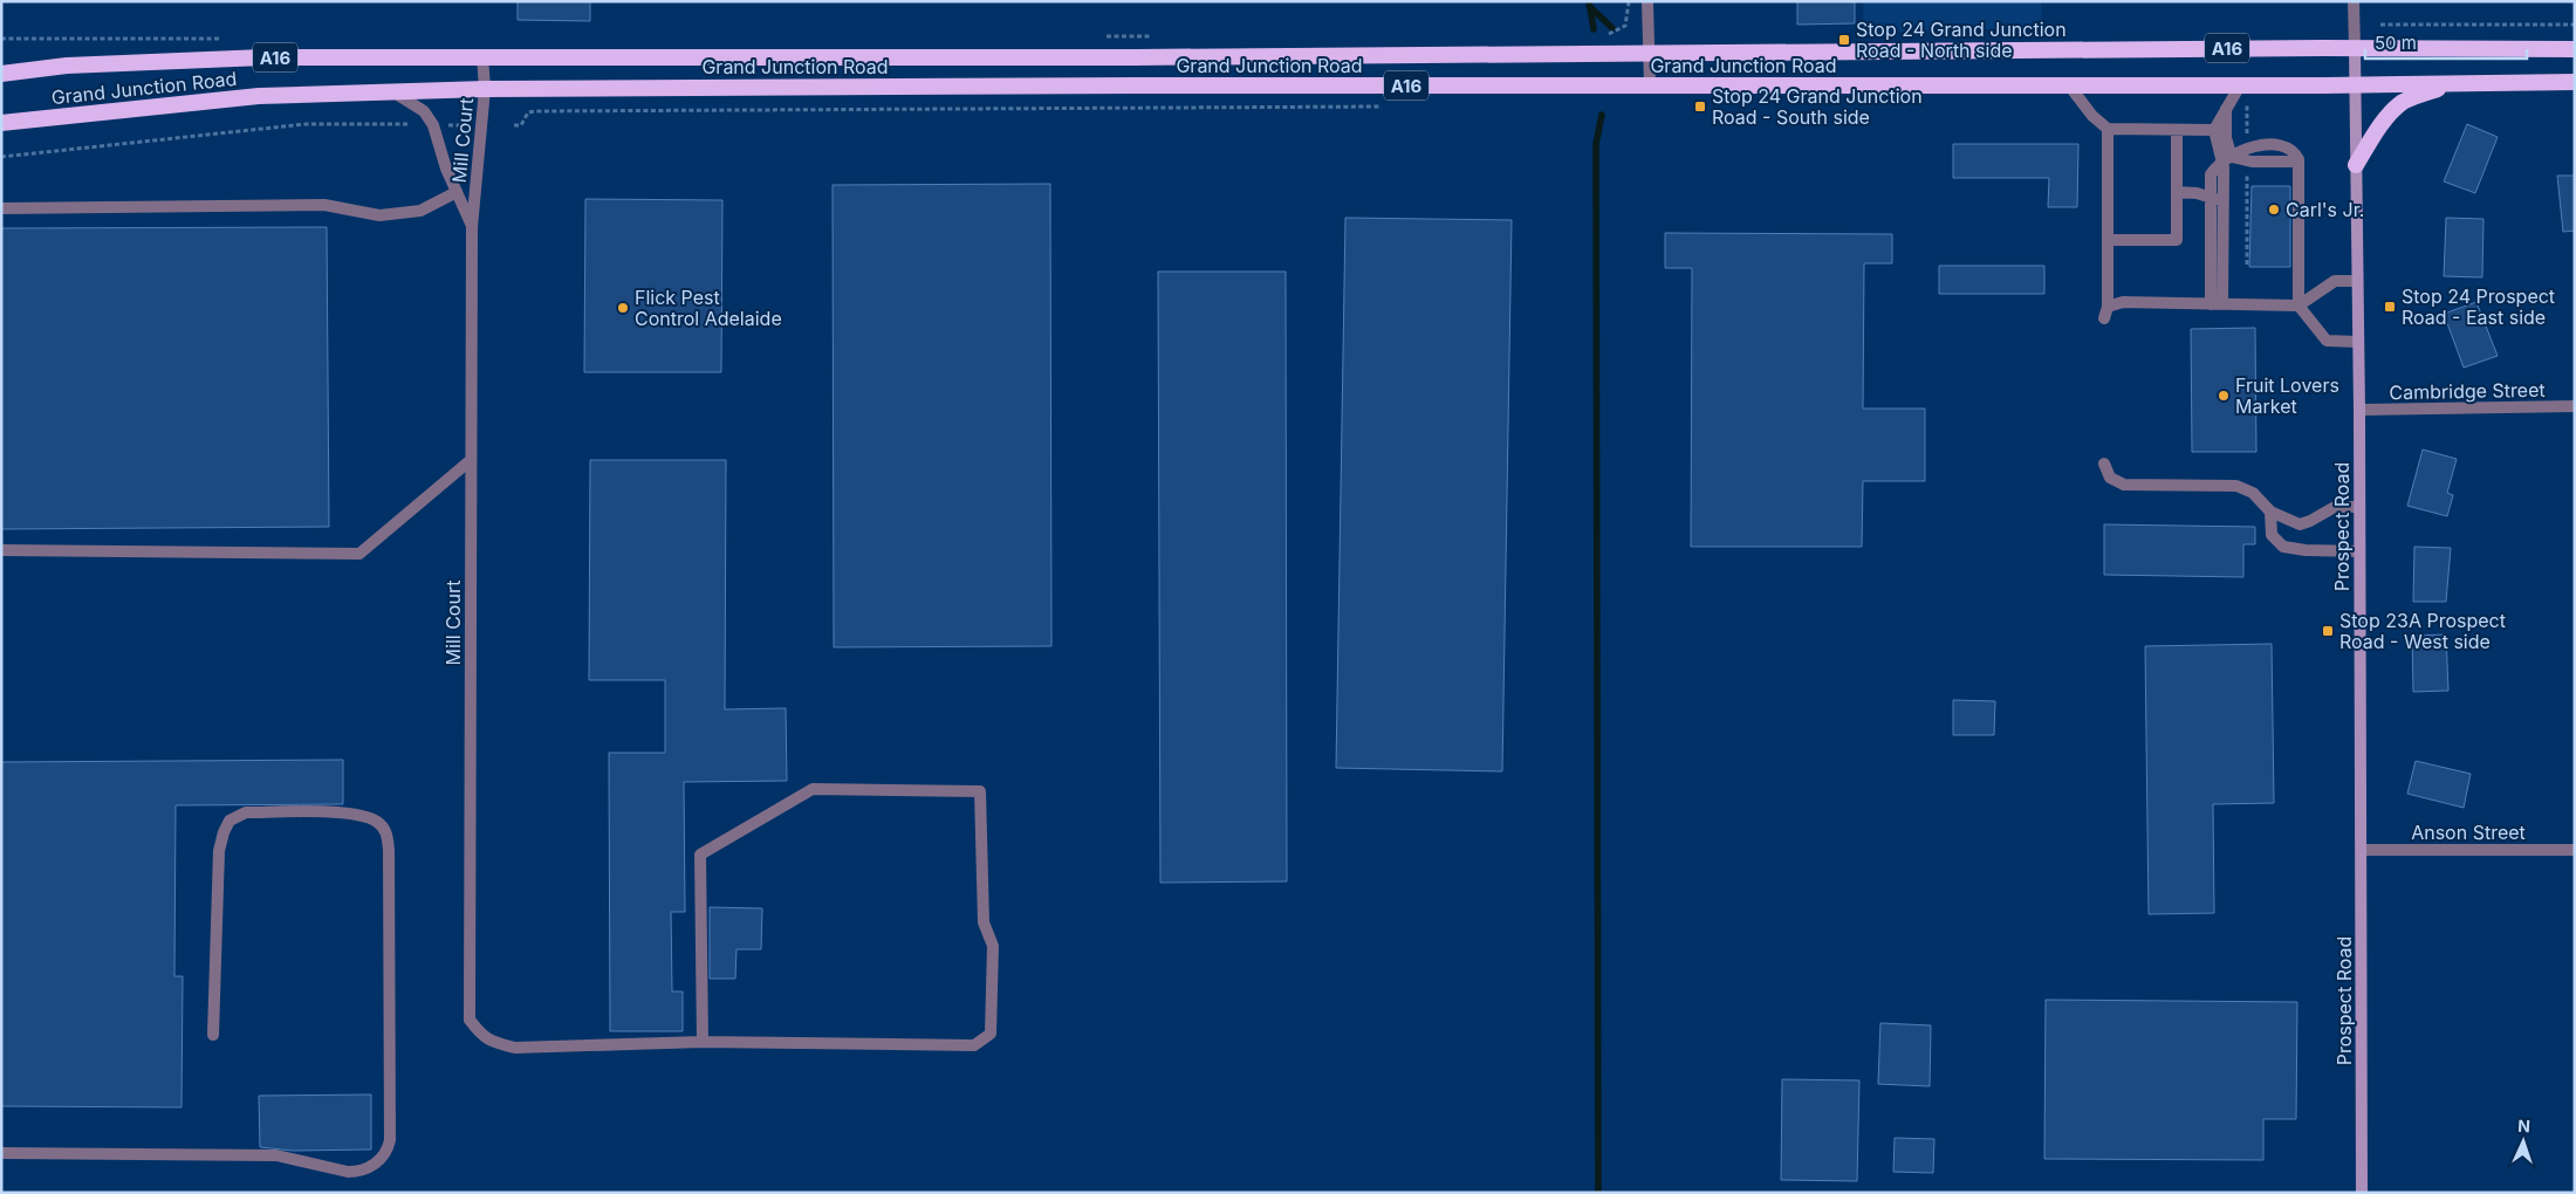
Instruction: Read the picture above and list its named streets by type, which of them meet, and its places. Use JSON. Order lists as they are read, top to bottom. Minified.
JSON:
{"streets":{"highway":["A16","Grand Junction Road"],"main road":["Prospect Road"],"street":["Mill Court","Cambridge Street","Anson Street"]},"crossings":[["Grand Junction Road","Mill Court"],["Grand Junction Road","Prospect Road"],["Cambridge Street","Prospect Road"],["Prospect Road","Anson Street"]],"places":{"transit":["Stop 24 Grand Junction Road - North side","Stop 24 Grand Junction Road - South side","Stop 24 Prospect Road - East side","Stop 23A Prospect Road - West side"],"other":["Carl's Jr.","Flick Pest Control Adelaide","Fruit Lovers Market"]},"scale_bar":"50 m","north":"top"}
